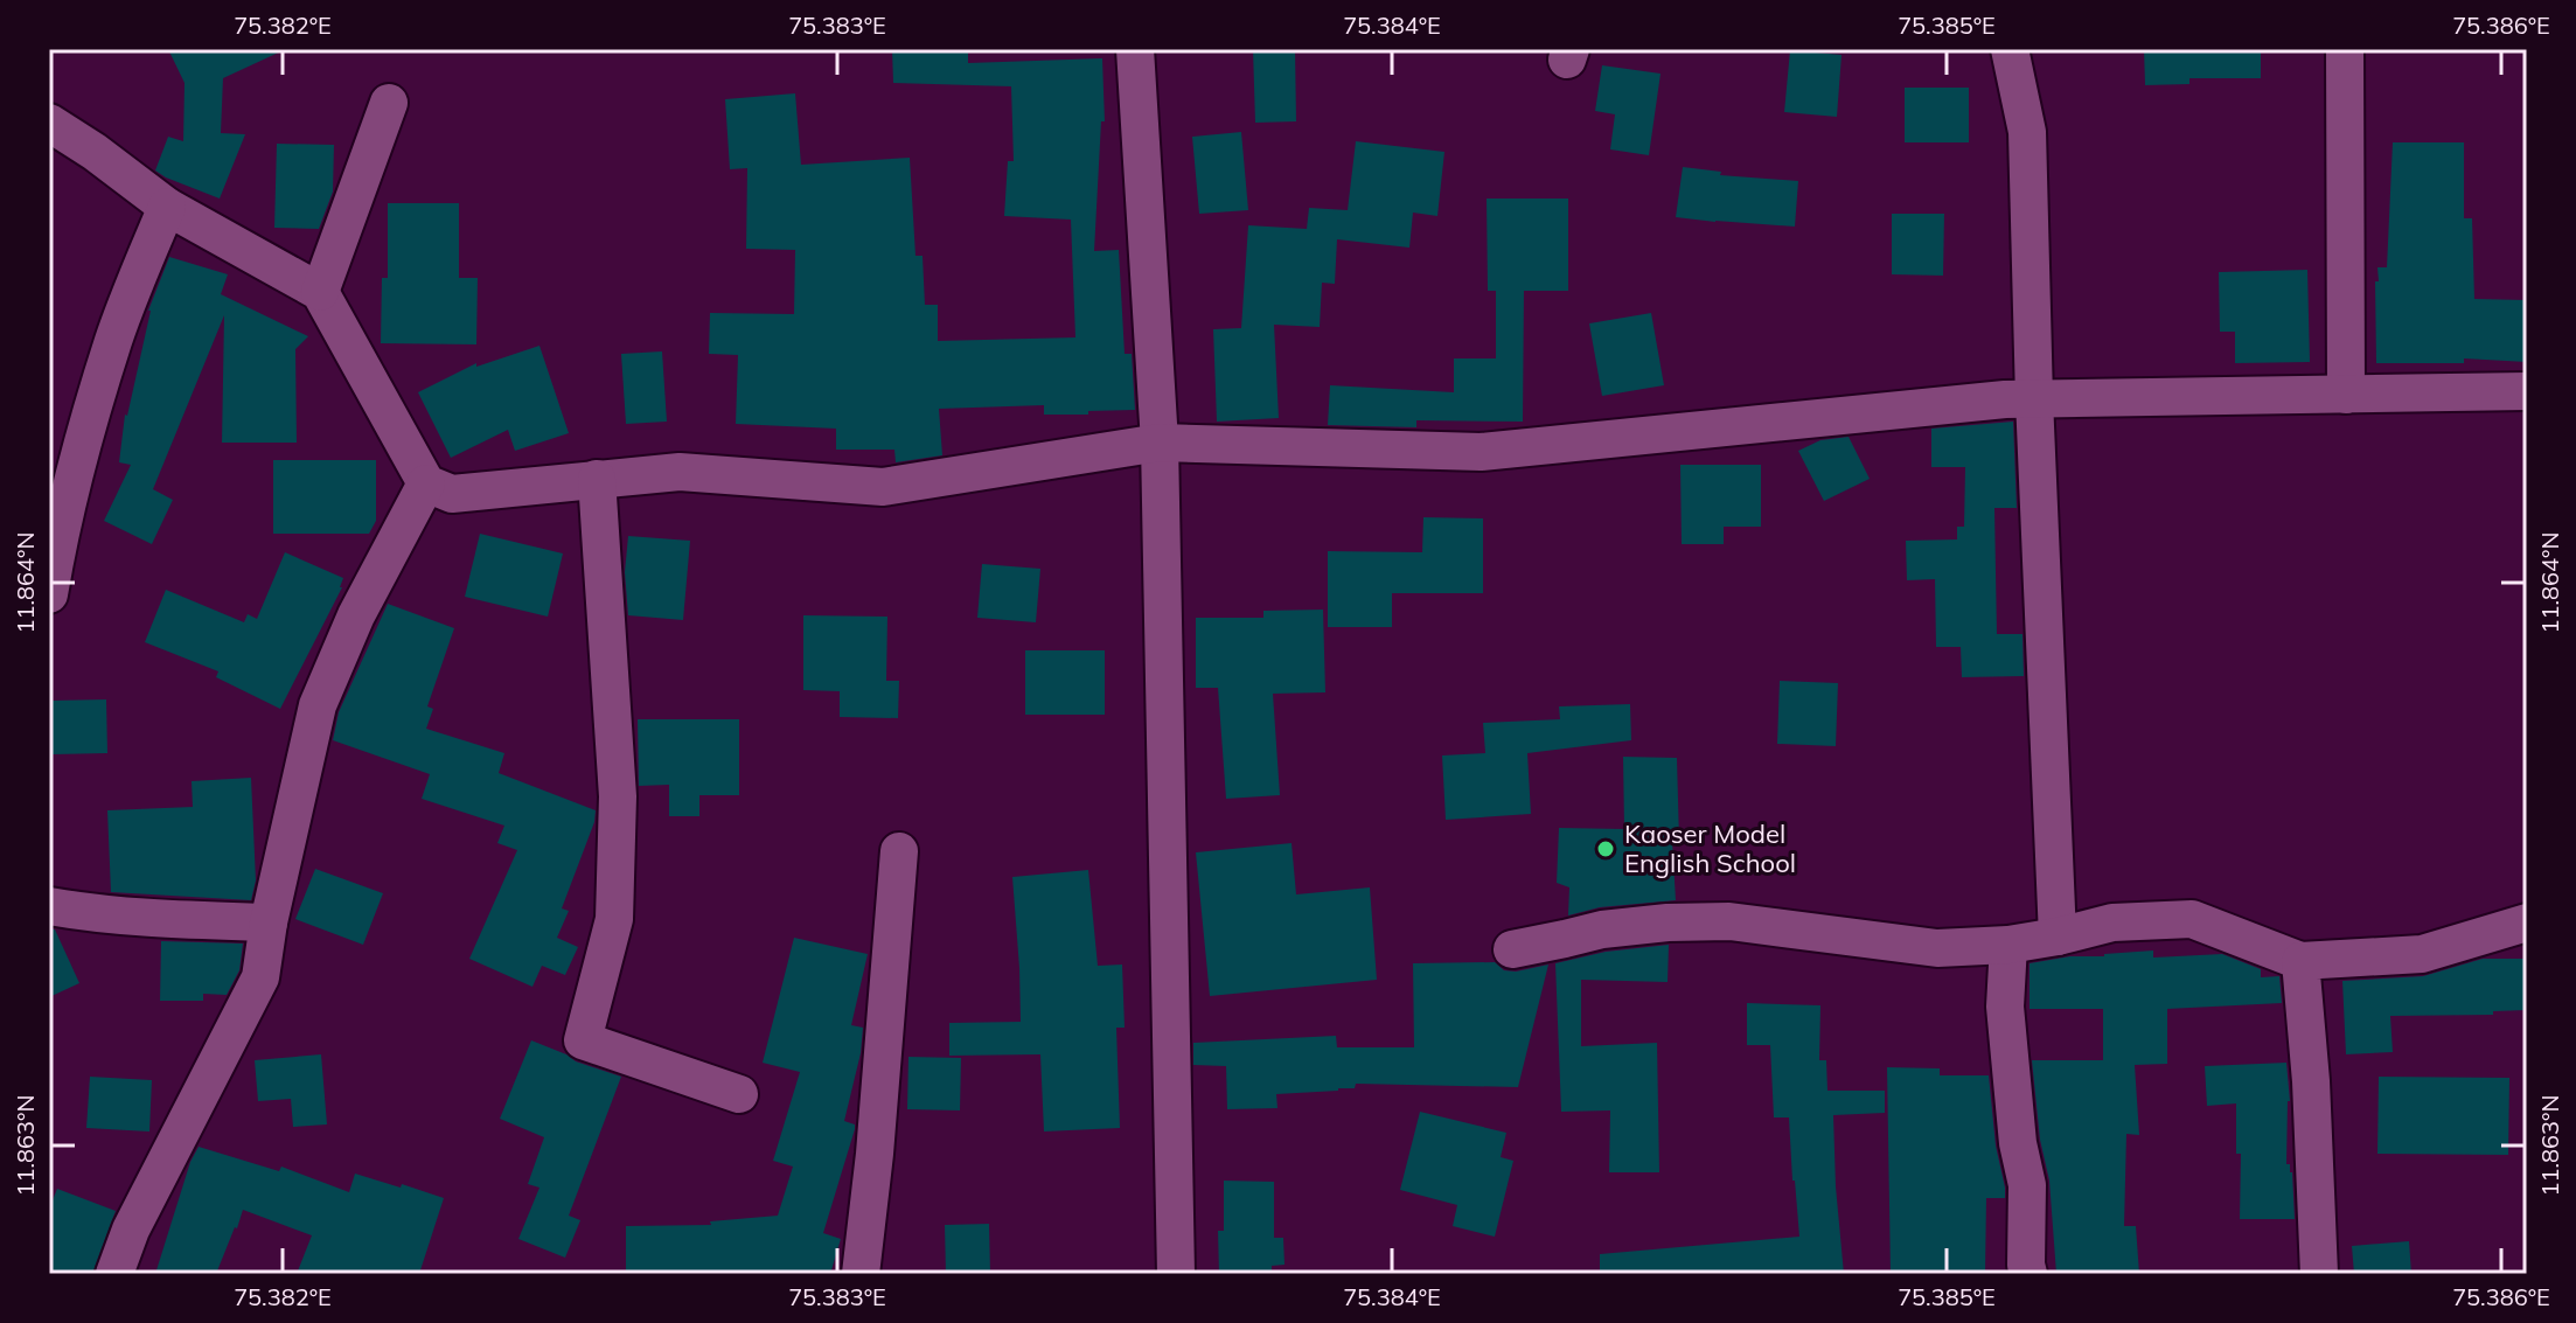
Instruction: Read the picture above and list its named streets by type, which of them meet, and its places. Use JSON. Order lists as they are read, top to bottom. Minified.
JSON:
{"places":["Kaoser Model English School"],"coordinates":["75.382°E","75.383°E","75.384°E","75.385°E","75.386°E","11.864°N","11.863°N"]}
